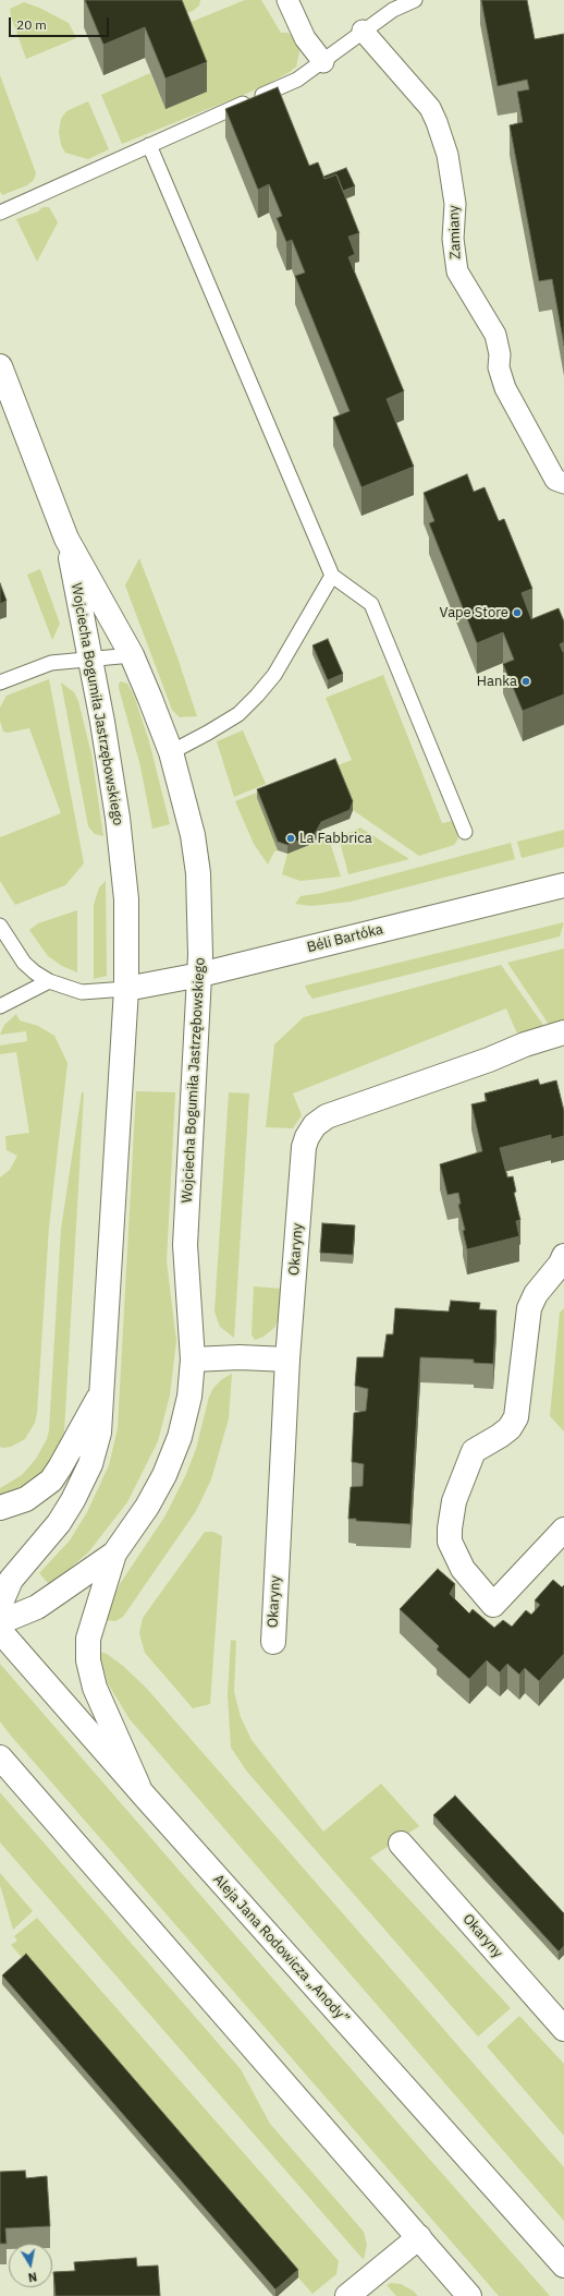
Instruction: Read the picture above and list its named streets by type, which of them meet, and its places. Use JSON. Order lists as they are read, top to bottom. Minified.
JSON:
{"streets":{"street":["Zamiany","Wojciecha Bogumiła Jastrzębowskiego","Béli Bartóka","Okaryny","Aleja Jana Rodowicza „Anody”"]},"crossings":[["Wojciecha Bogumiła Jastrzębowskiego","Béli Bartóka"],["Wojciecha Bogumiła Jastrzębowskiego","Aleja Jana Rodowicza „Anody”"]],"places":["Vape Store","Hanka","La Fabbrica"],"scale_bar":"20 m","north":"bottom"}
